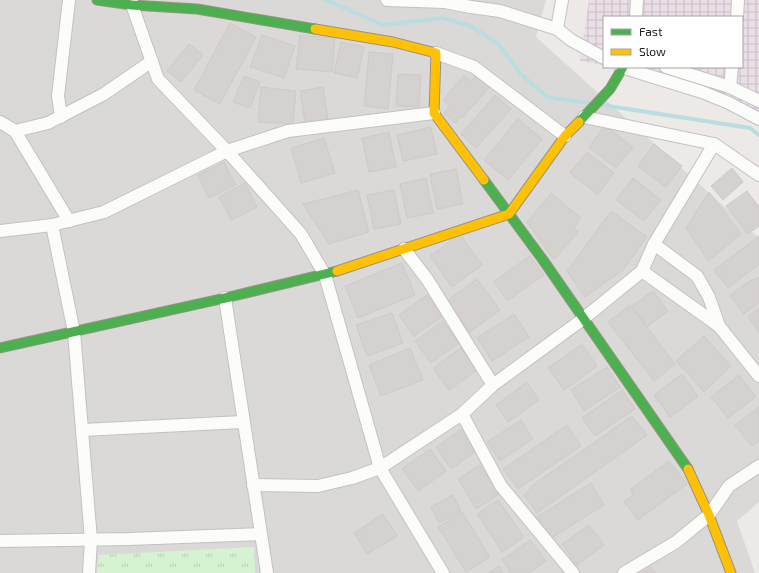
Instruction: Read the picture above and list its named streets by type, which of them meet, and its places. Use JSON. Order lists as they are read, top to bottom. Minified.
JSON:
{"legend":["Fast","Slow"]}
